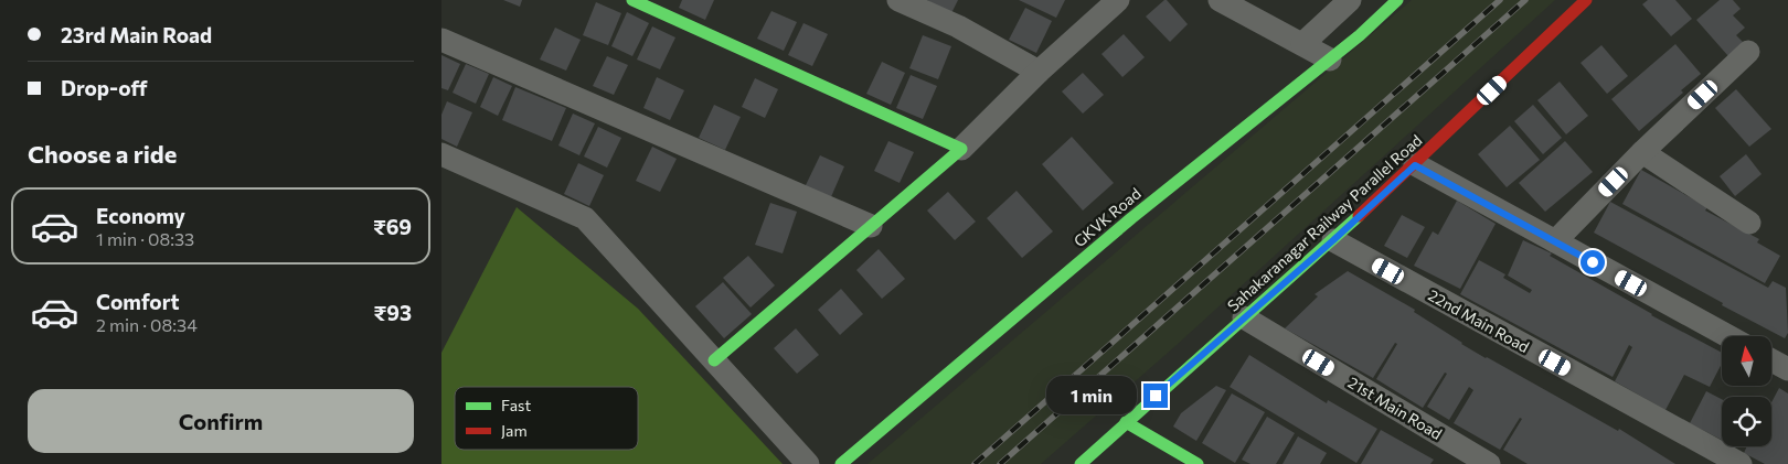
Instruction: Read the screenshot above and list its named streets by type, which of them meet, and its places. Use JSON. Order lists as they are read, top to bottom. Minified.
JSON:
{"streets":{"street":["GKVK Road","Sahakaranagar Railway Parallel Road","22nd Main Road","21st Main Road"]},"crossings":[["Sahakaranagar Railway Parallel Road","22nd Main Road"],["Sahakaranagar Railway Parallel Road","21st Main Road"]],"legend":["Fast","Jam"],"north":"top","page":{"banner":["23rd Main Road","Drop-off"],"heading":"Choose a ride","list":[{"name":"Economy","note":"1 min · 08:33","value":"₹69"},{"name":"Comfort","note":"2 min · 08:34","value":"₹93"}],"bubble":"1 min","buttons":"Confirm"}}
